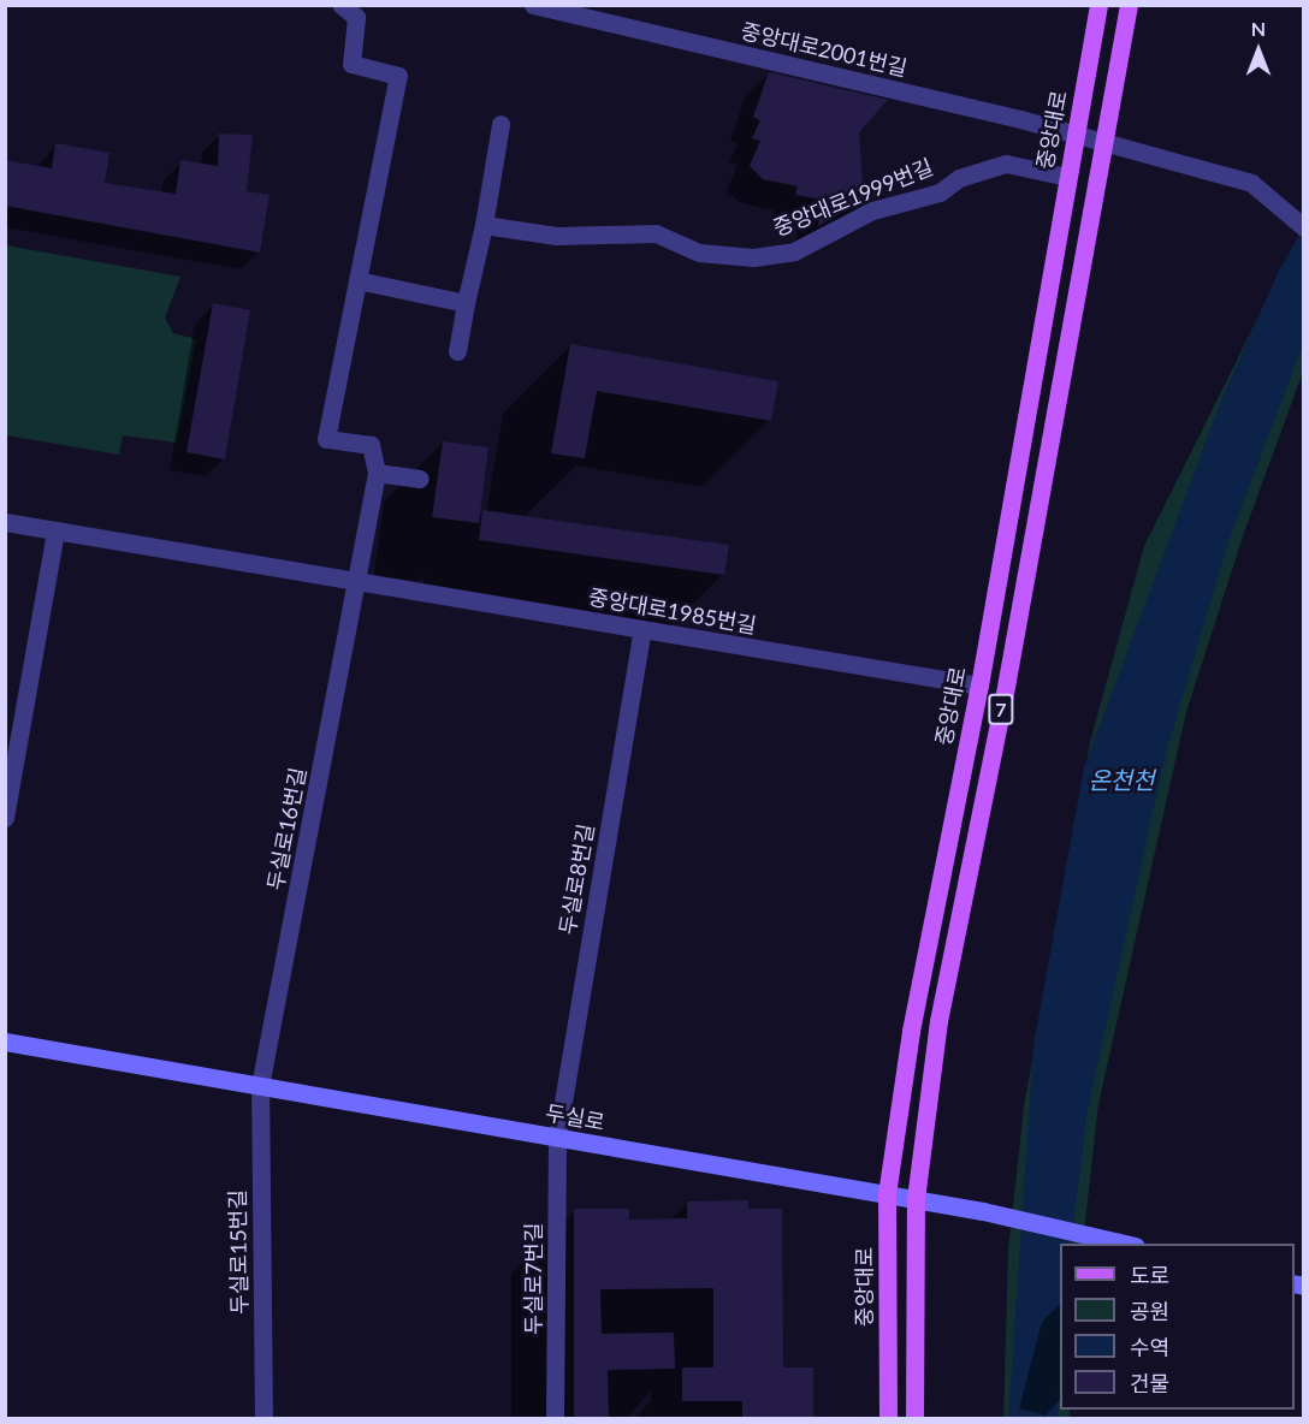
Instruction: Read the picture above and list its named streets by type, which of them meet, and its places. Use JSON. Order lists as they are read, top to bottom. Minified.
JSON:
{"streets":{"main road":["중앙대로","7","두실로"],"street":["중앙대로2001번길","중앙대로1999번길","중앙대로1985번길","두실로16번길","두실로8번길","두실로15번길","두실로7번길"]},"crossings":[["중앙대로2001번길","중앙대로"],["중앙대로2001번길","7"],["중앙대로","중앙대로1999번길"],["중앙대로","중앙대로1985번길"],["중앙대로","두실로"],["중앙대로1985번길","두실로16번길"],["중앙대로1985번길","두실로8번길"],["7","두실로"],["두실로16번길","두실로"],["두실로16번길","두실로15번길"],["두실로8번길","두실로"],["두실로8번길","두실로7번길"],["두실로","두실로15번길"],["두실로","두실로7번길"]],"water":["온천천"],"legend":["도로","공원","수역","건물"],"north":"top"}
